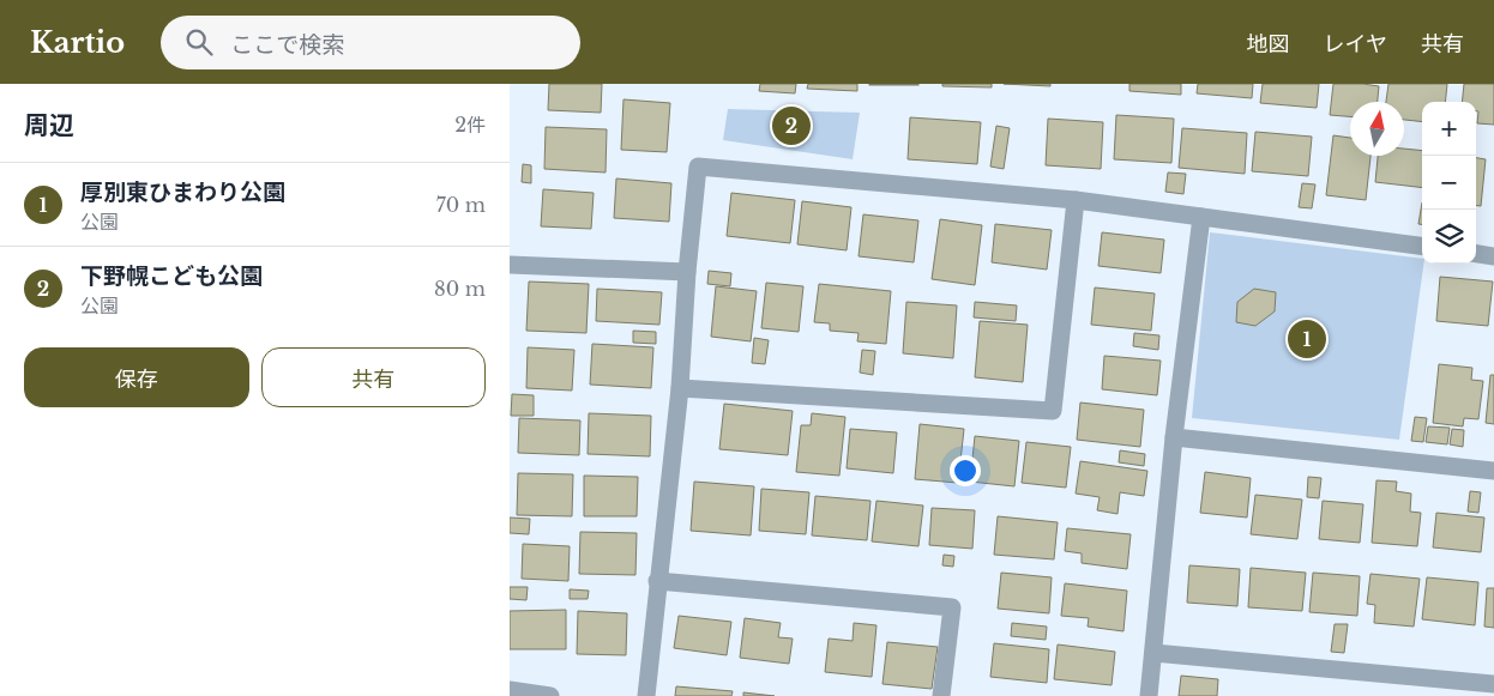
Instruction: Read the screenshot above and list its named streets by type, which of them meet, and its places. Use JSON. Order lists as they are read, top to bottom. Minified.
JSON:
{"north":"top","page":{"header":"Kartio","search":"ここで検索","nav":["地図","レイヤ","共有"],"heading":["周辺","2件"],"map_buttons":["+","−"],"pins":["2","1"],"list":[{"mark":"1","name":"厚別東ひまわり公園","note":"公園","value":"70 m"},{"mark":"2","name":"下野幌こども公園","note":"公園","value":"80 m"}],"buttons":["保存","共有"]}}
